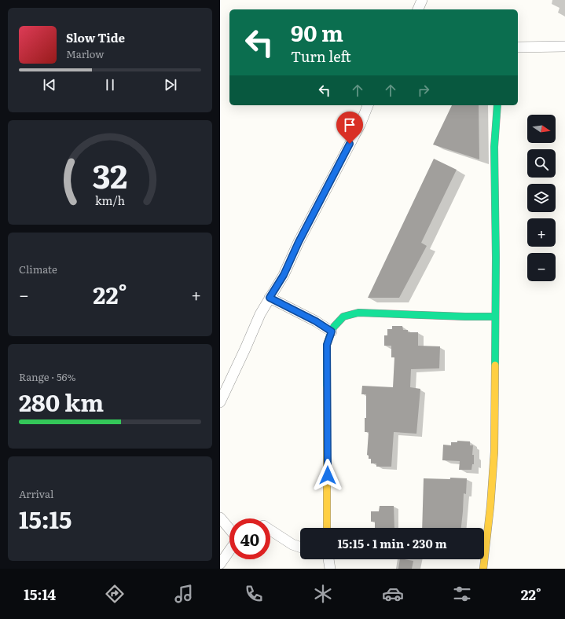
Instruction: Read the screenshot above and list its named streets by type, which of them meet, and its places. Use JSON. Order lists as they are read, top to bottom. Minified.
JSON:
{"north":"right","page":{"turn":["90 m","Turn left"],"song":["Slow Tide","Marlow"],"map_buttons":["+","−"],"tile":["Climate",["Range · 56%","280 km"],["Arrival","15:15"]],"heat":["−","22°","+"],"limit":"40","trip":"15:15 · 1 min · 230 m","tabs":["15:14","22°"],"gauge":["32","km/h"]}}
